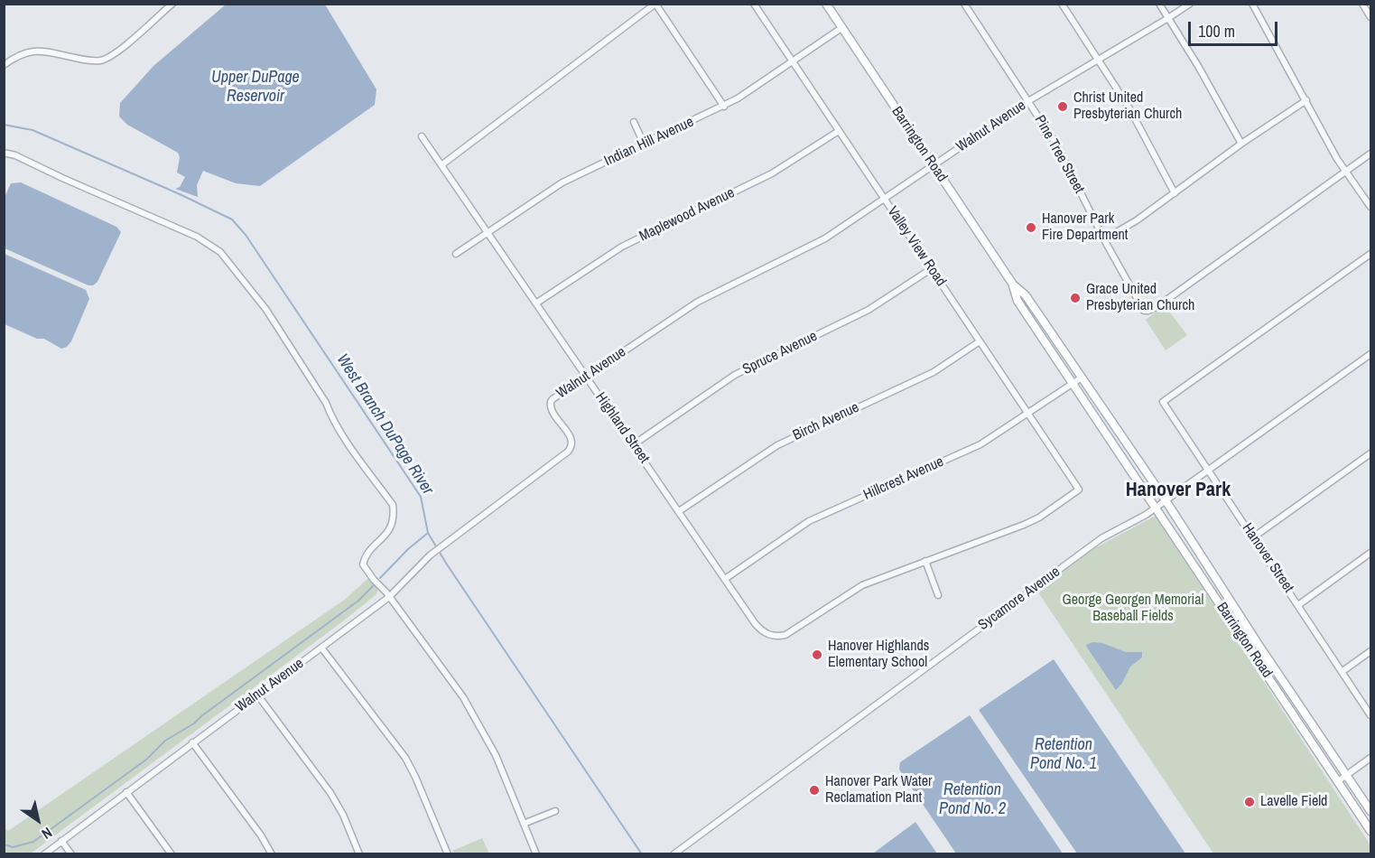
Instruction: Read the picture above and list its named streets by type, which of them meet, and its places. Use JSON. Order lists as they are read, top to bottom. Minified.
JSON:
{"streets":{"main road":["Barrington Road"],"street":["Walnut Avenue","Indian Hill Avenue","Pine Tree Street","Maplewood Avenue","Valley View Road","Spruce Avenue","Birch Avenue","Highland Street","Hillcrest Avenue","Hanover Street","Sycamore Avenue"]},"crossings":[["Walnut Avenue","Barrington Road"],["Walnut Avenue","Pine Tree Street"],["Walnut Avenue","Valley View Road"],["Walnut Avenue","Highland Street"],["Indian Hill Avenue","Barrington Road"],["Indian Hill Avenue","Valley View Road"],["Indian Hill Avenue","Highland Street"],["Barrington Road","Hillcrest Avenue"],["Barrington Road","Sycamore Avenue"],["Maplewood Avenue","Valley View Road"],["Maplewood Avenue","Highland Street"],["Valley View Road","Spruce Avenue"],["Valley View Road","Birch Avenue"],["Valley View Road","Highland Street"],["Valley View Road","Hillcrest Avenue"],["Spruce Avenue","Highland Street"],["Birch Avenue","Highland Street"],["Highland Street","Hillcrest Avenue"],["Hanover Street","Sycamore Avenue"]],"districts":["Hanover Park"],"water":["Upper DuPage Reservoir","West Branch DuPage River","Retention Pond No. 1","Retention Pond No. 2"],"parks":["George Georgen Memorial Baseball Fields"],"places":["Christ United Presbyterian Church","Hanover Park Fire Department","Grace United Presbyterian Church","Hanover Highlands Elementary School","Hanover Park Water Reclamation Plant","Lavelle Field"],"scale_bar":"100 m","north":"bottom right"}
